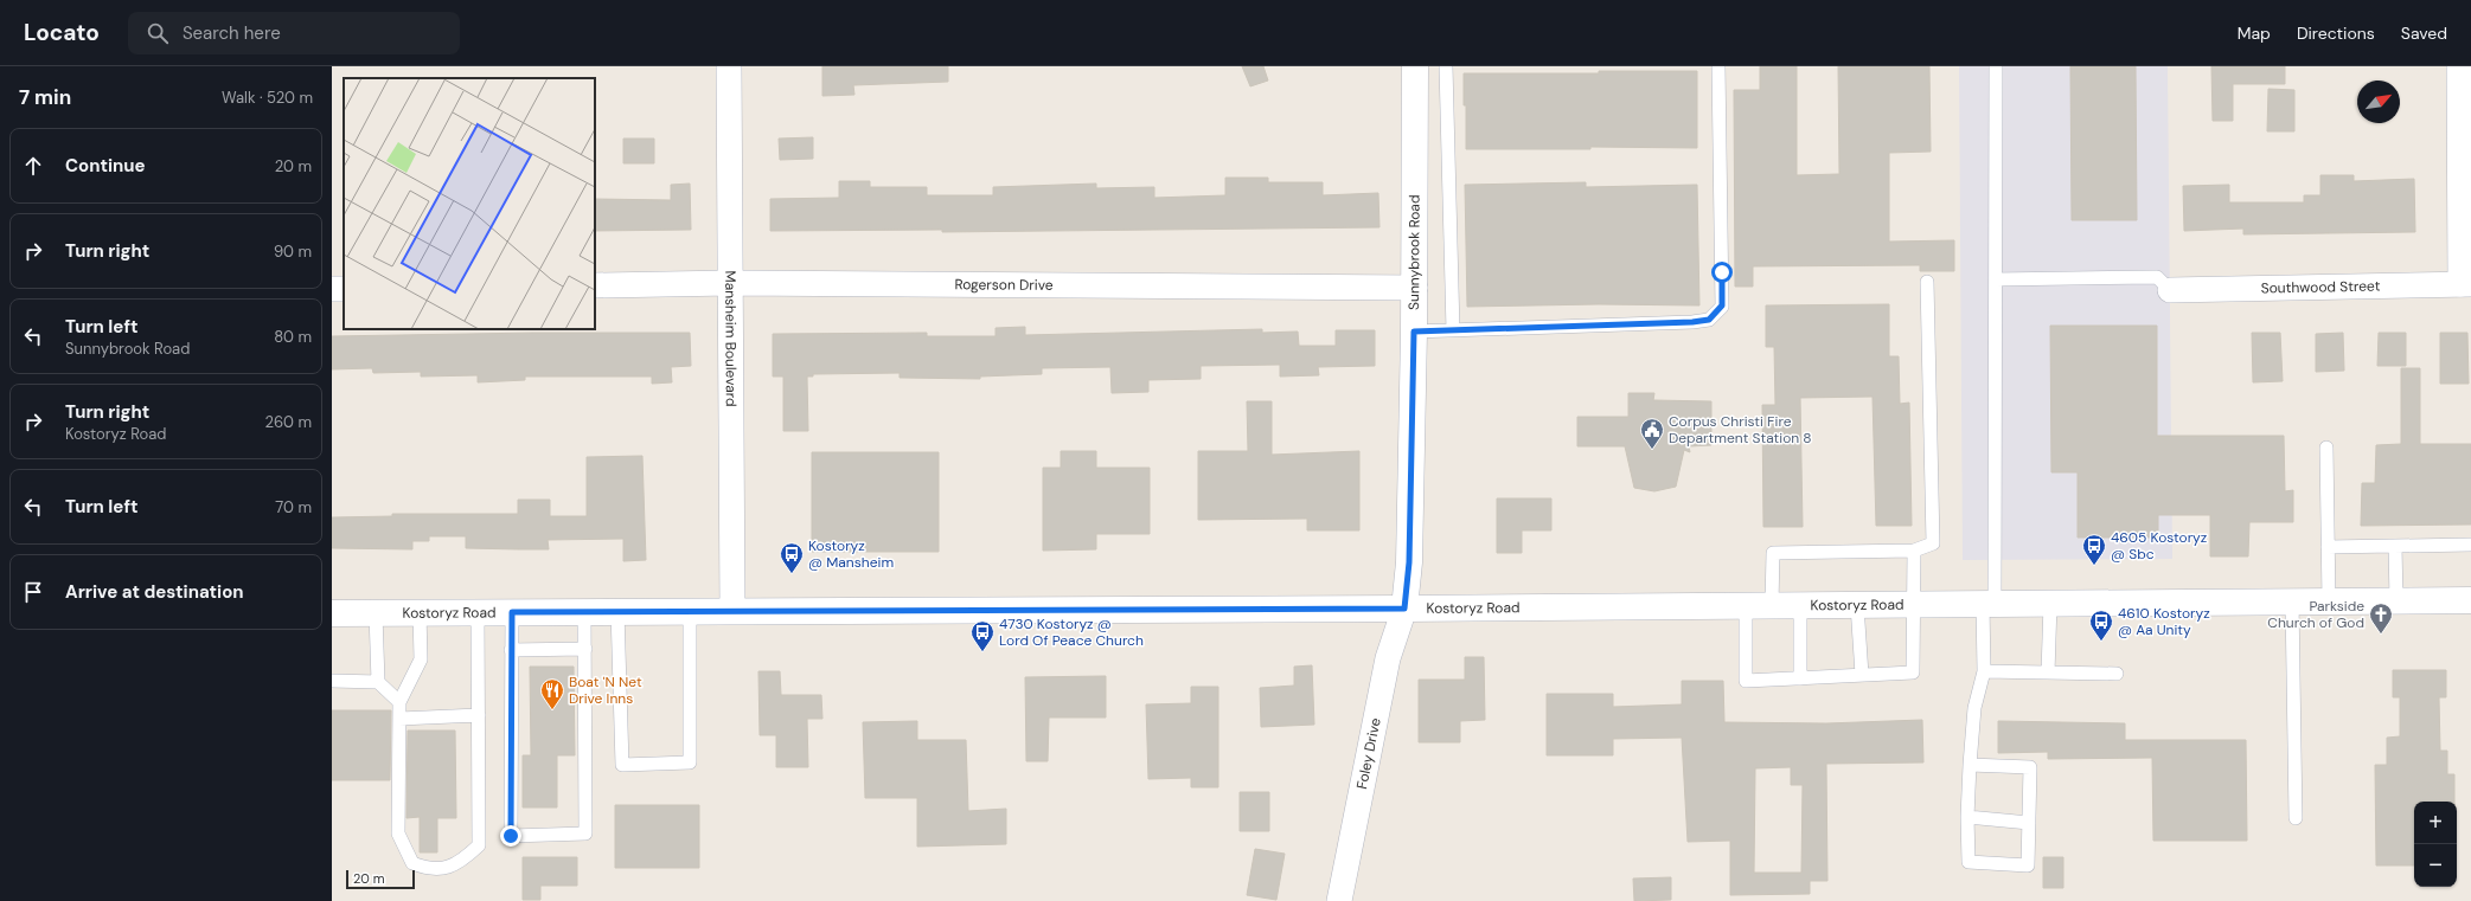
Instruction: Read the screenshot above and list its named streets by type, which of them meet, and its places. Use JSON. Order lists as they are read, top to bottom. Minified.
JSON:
{"streets":{"main road":["Sunnybrook Road","Kostoryz Road"],"street":["Rogerson Drive","Southwood Street","Mansheim Boulevard","Foley Drive"]},"crossings":[["Sunnybrook Road","Rogerson Drive"],["Sunnybrook Road","Kostoryz Road"],["Sunnybrook Road","Foley Drive"],["Rogerson Drive","Mansheim Boulevard"],["Mansheim Boulevard","Kostoryz Road"],["Kostoryz Road","Foley Drive"]],"places":{"public building":["Corpus Christi Fire Department Station 8"],"bus stop":["4605 Kostoryz @ Sbc","Kostoryz @ Mansheim","4610 Kostoryz @ Aa Unity","4730 Kostoryz @ Lord Of Peace Church"],"church":["Parkside Church of God"],"restaurant":["Boat 'N Net Drive Inns"]},"scale_bar":"20 m","north":"top right","page":{"header":"Locato","search":"Search here","nav":["Map","Directions","Saved"],"heading":["7 min","Walk · 520 m"],"list":[["Continue","20 m"],["Turn right","90 m"],["Turn left","Sunnybrook Road","80 m"],["Turn right","Kostoryz Road","260 m"],["Turn left","70 m"],"Arrive at destination"],"map_buttons":["+","−"],"scale":"20 m"}}
